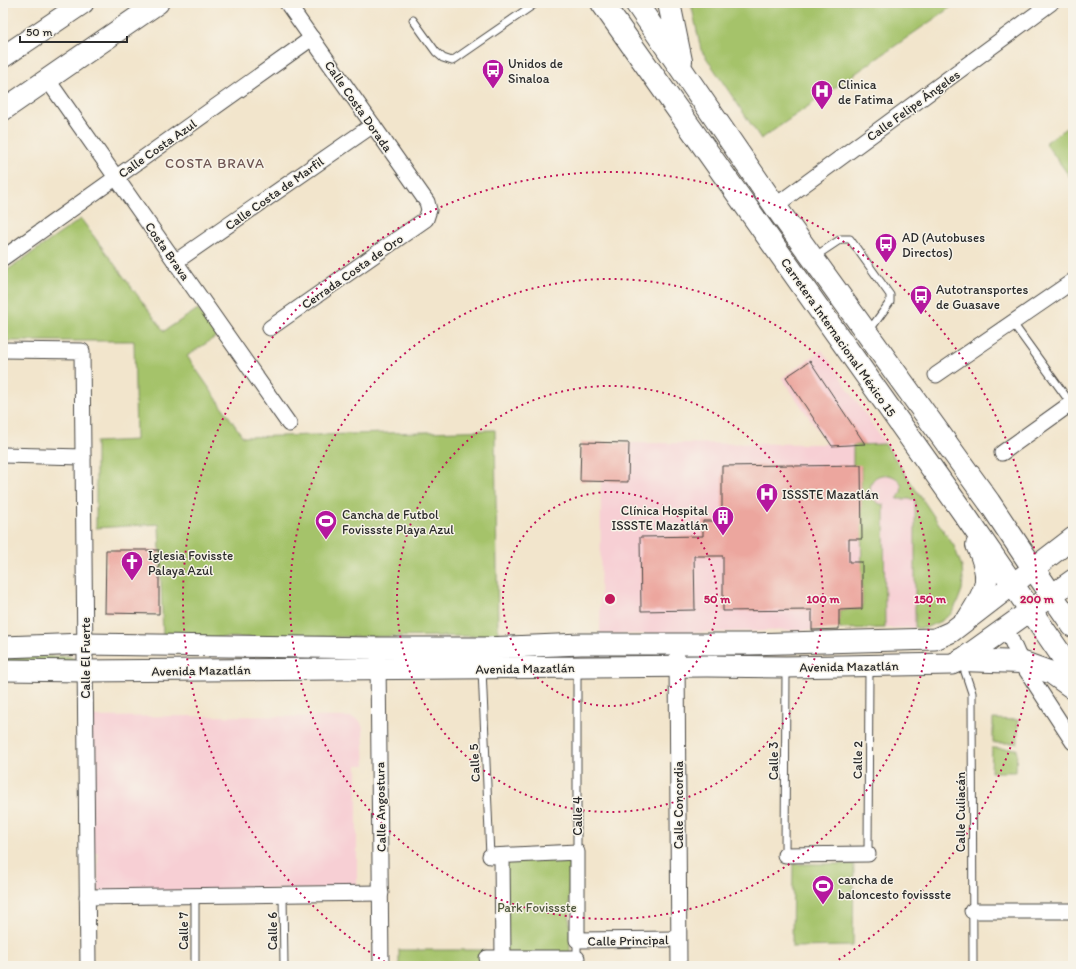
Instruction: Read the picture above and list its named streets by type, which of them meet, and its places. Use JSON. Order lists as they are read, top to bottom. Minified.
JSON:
{"streets":{"main road":["Carretera Internacional México 15"],"street":["Calle Felipe Ángeles","Calle Costa Dorada","Calle Costa Azul","Calle Costa de Marfil","Costa Brava","Cerrada Costa de Oro","Calle El Fuerte","Avenida Mazatlán","Calle Concordia","Calle Angostura","Calle 4","Calle Principal"],"lane":["Calle 2","Calle 3","Calle 5","Calle Culiacán","Calle 7","Calle 6"]},"crossings":[["Calle Felipe Ángeles","Carretera Internacional México 15"],["Calle Costa Dorada","Calle Costa Azul"],["Calle Costa Dorada","Calle Costa de Marfil"],["Calle Costa Dorada","Cerrada Costa de Oro"],["Calle Costa Azul","Costa Brava"],["Calle Costa de Marfil","Costa Brava"],["Carretera Internacional México 15","Avenida Mazatlán"],["Calle El Fuerte","Avenida Mazatlán"],["Avenida Mazatlán","Calle 2"],["Avenida Mazatlán","Calle 3"],["Avenida Mazatlán","Calle 5"],["Avenida Mazatlán","Calle Concordia"],["Avenida Mazatlán","Calle Angostura"],["Avenida Mazatlán","Calle Culiacán"],["Avenida Mazatlán","Calle 4"],["Calle Concordia","Calle Principal"],["Calle 4","Calle Principal"]],"districts":["COSTA BRAVA"],"parks":["Park Fovissste"],"places":{"bus stop":["Unidos de Sinaloa","AD (Autobuses Directos)","Autotransportes de Guasave"],"hospital":["Clinica de Fatima","ISSSTE Mazatlán"],"building":["Clínica Hospital ISSSTE Mazatlán"],"sports":["Cancha de Futbol Fovissste Playa Azul","cancha de baloncesto fovissste"],"church":["Iglesia Fovisste Palaya Azúl"]},"scale_bar":"50 m","rings":["50 m","100 m","150 m","200 m"]}
